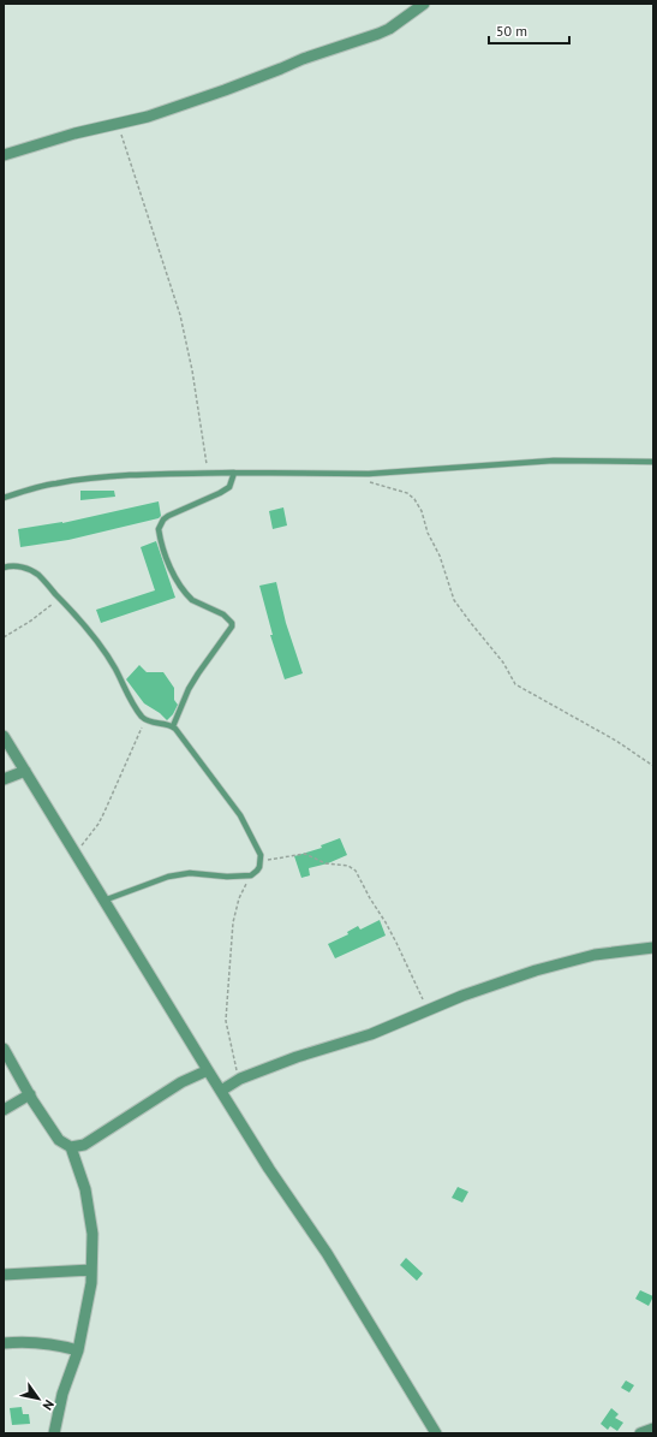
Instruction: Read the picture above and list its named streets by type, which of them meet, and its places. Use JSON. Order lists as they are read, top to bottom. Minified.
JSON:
{"scale_bar":"50 m","north":"bottom right"}
